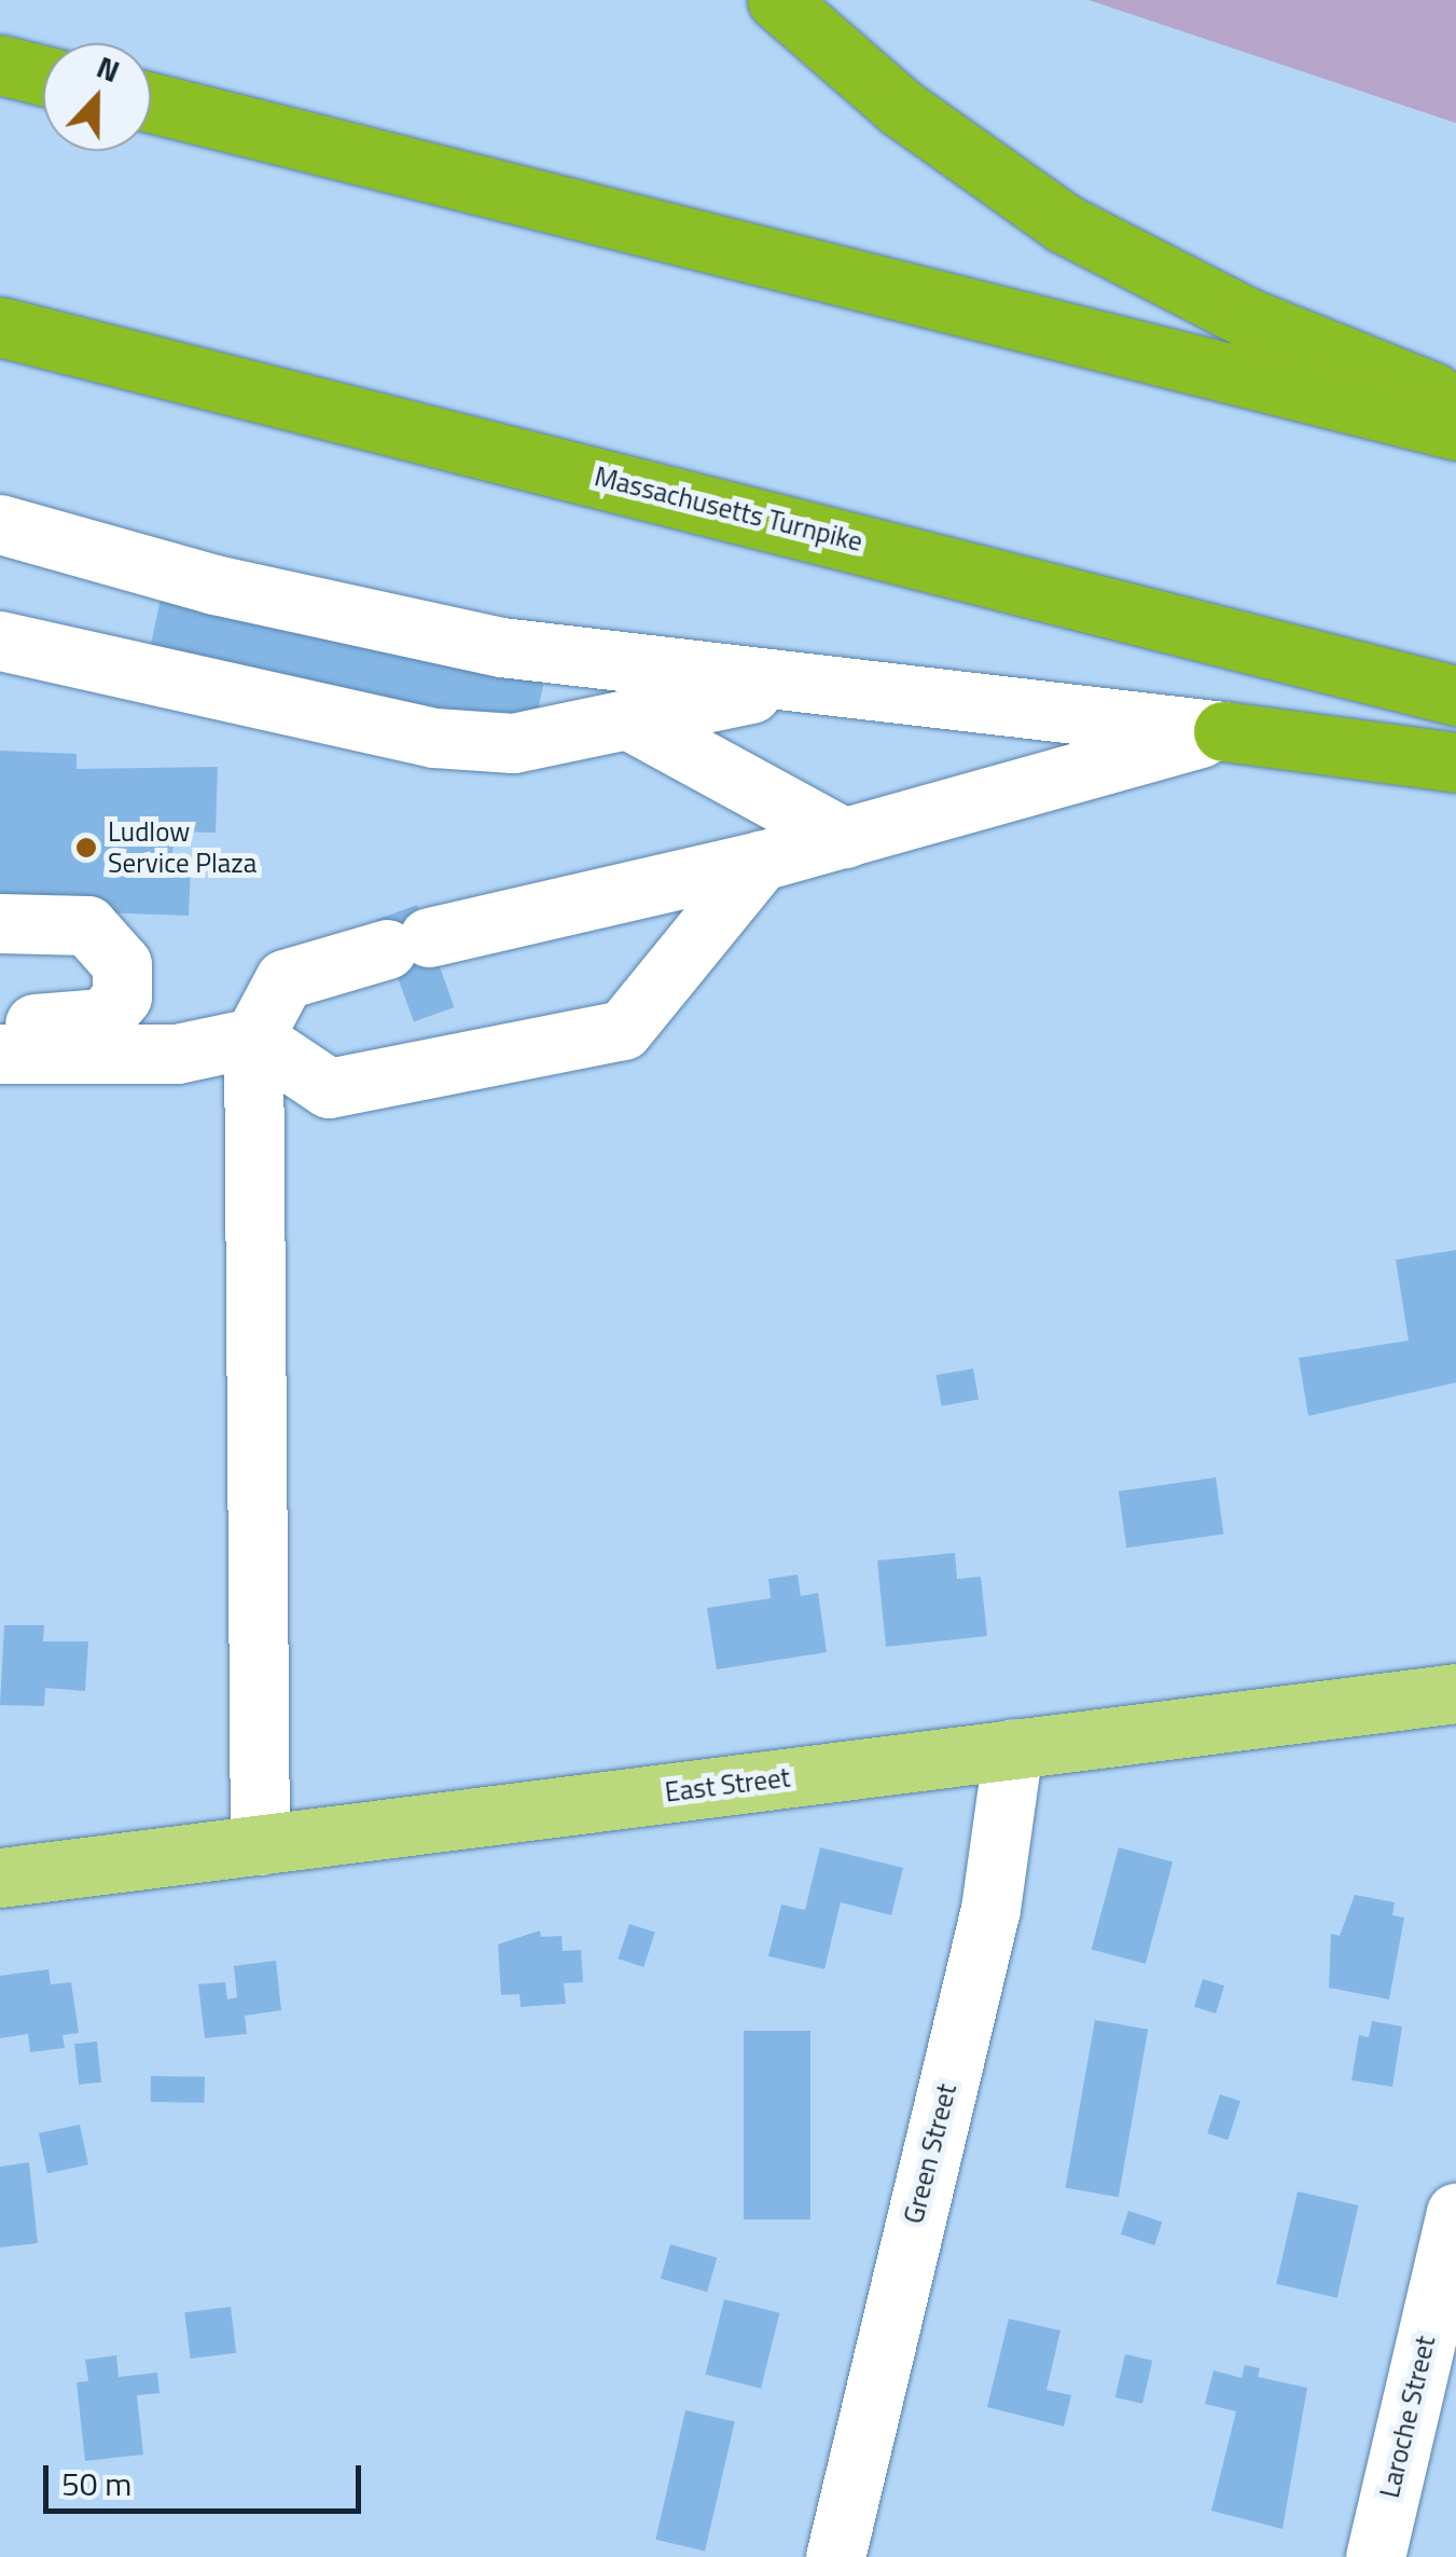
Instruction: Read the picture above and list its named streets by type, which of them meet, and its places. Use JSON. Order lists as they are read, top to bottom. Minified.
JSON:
{"streets":{"highway":["Massachusetts Turnpike"],"main road":["East Street"],"street":["Green Street","Laroche Street"]},"crossings":[["East Street","Green Street"]],"places":["Ludlow Service Plaza"],"scale_bar":"50 m","north":"top"}
